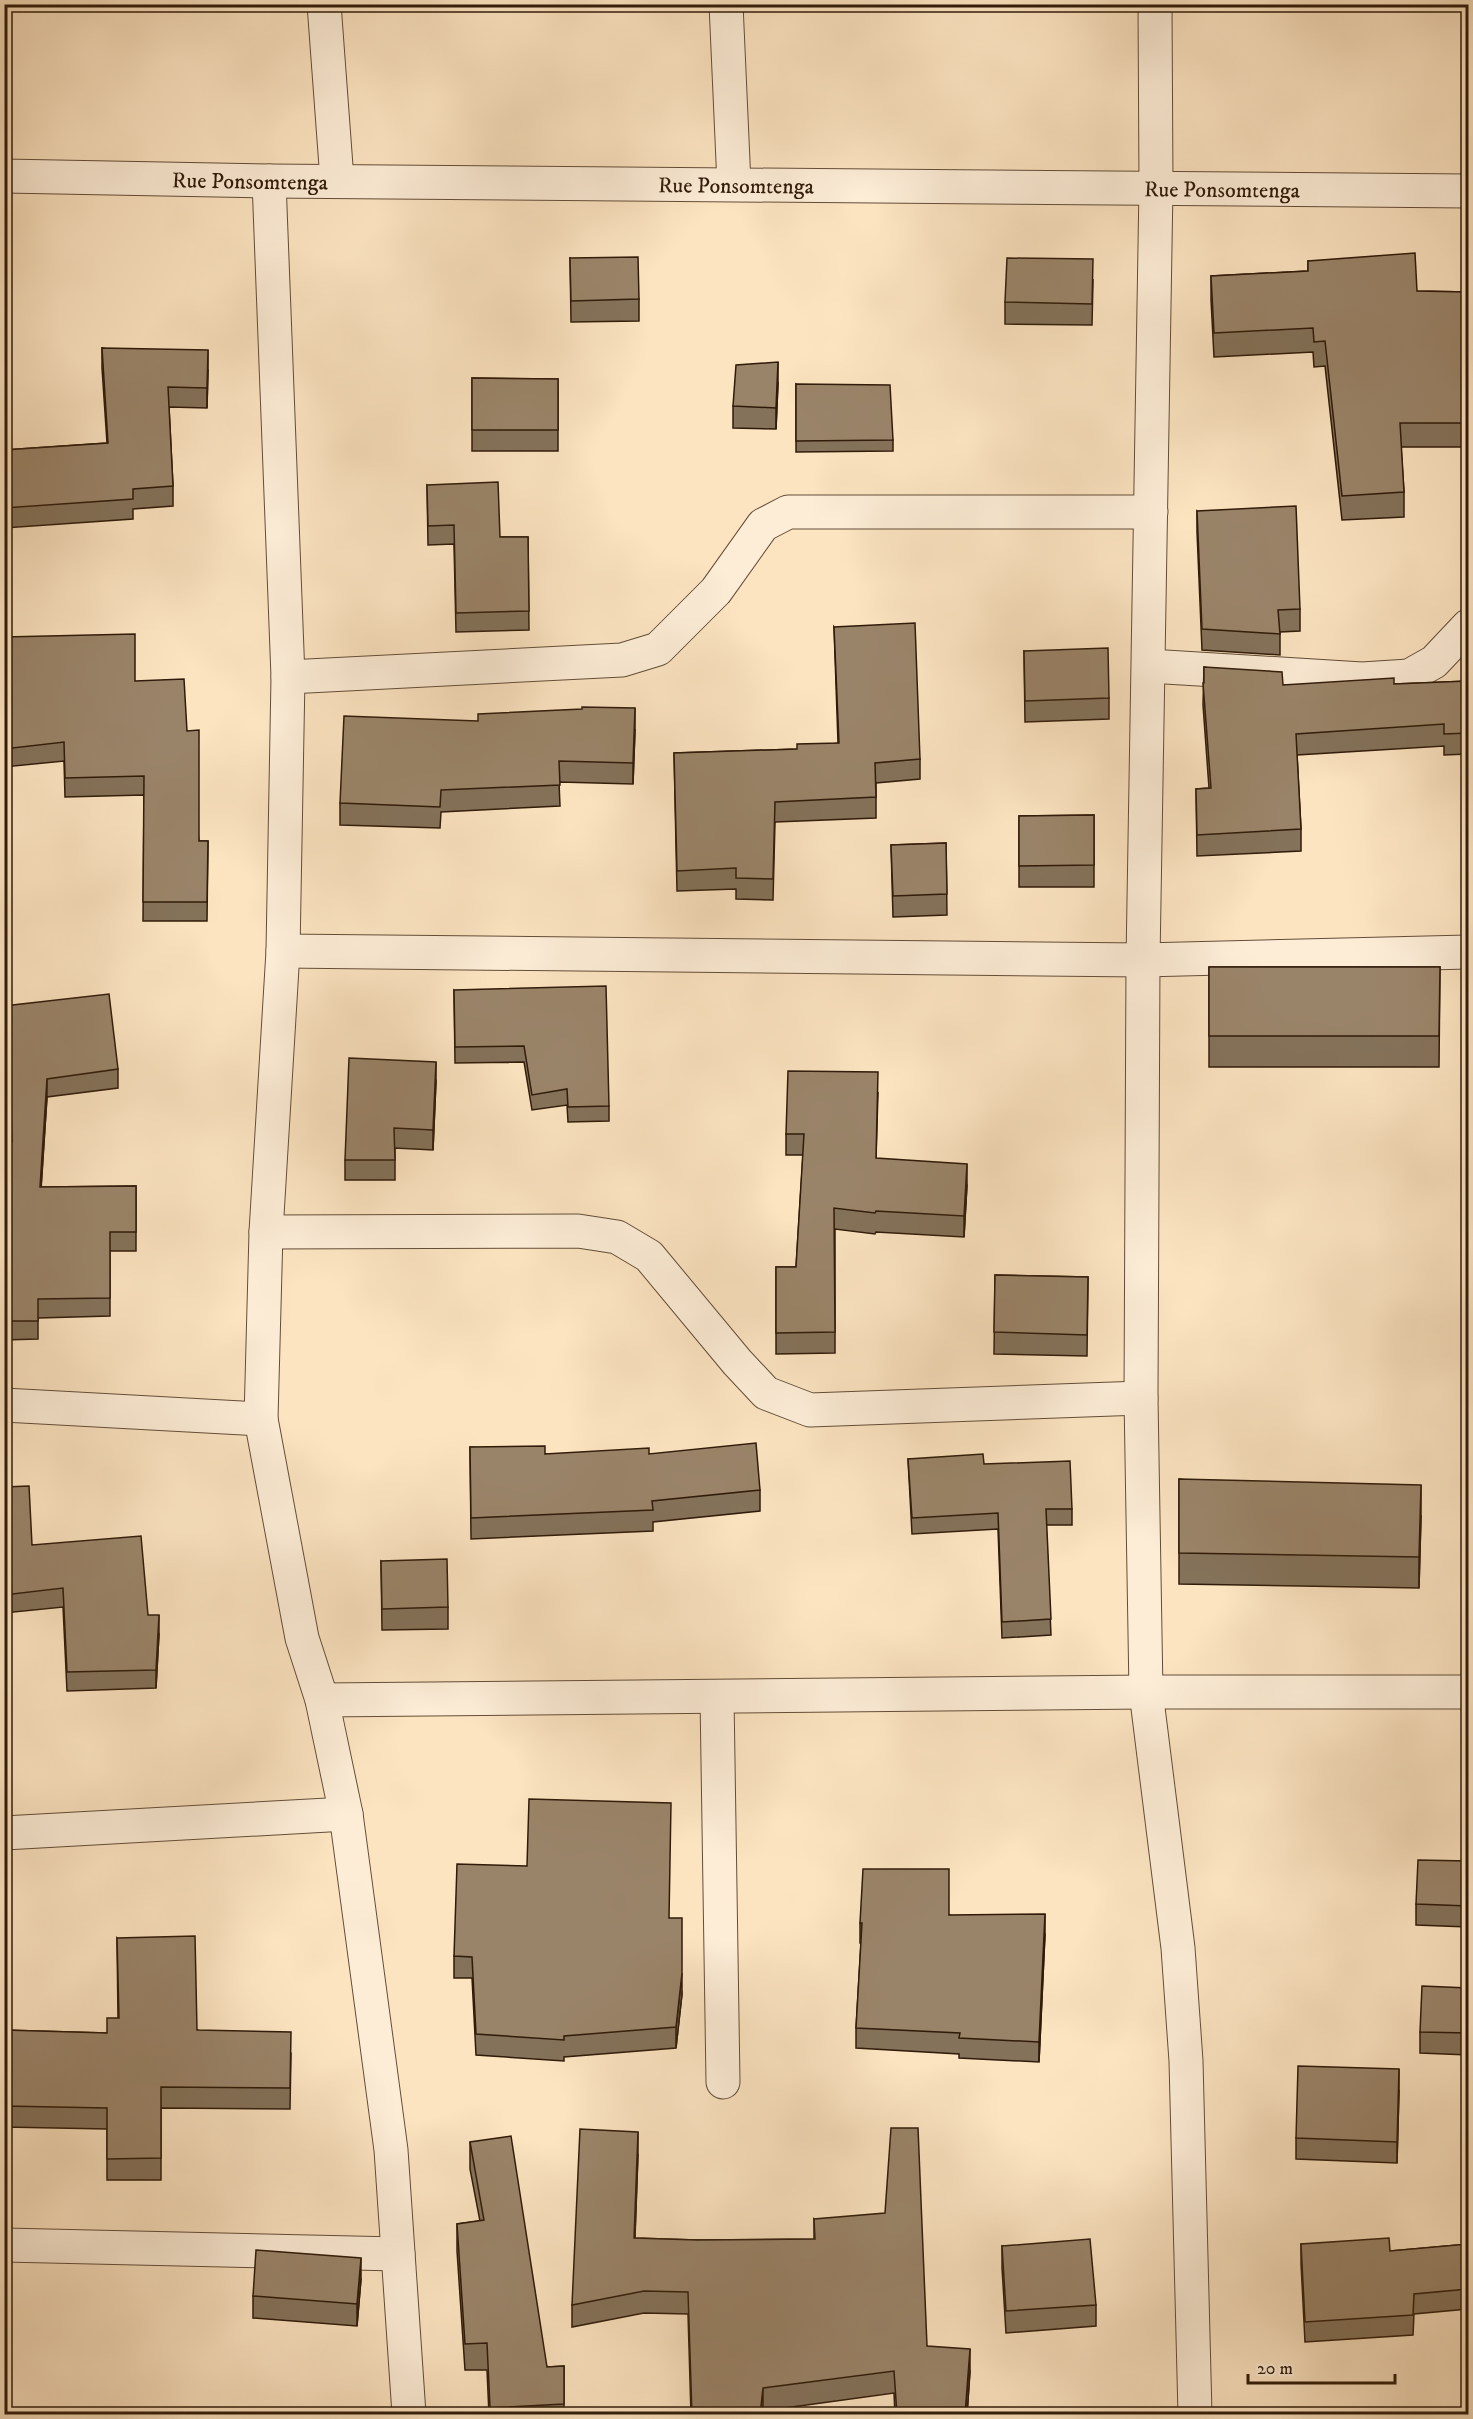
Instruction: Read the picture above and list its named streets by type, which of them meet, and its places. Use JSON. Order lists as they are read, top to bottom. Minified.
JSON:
{"streets":{"street":["Rue Ponsomtenga"]},"scale_bar":"20 m"}
